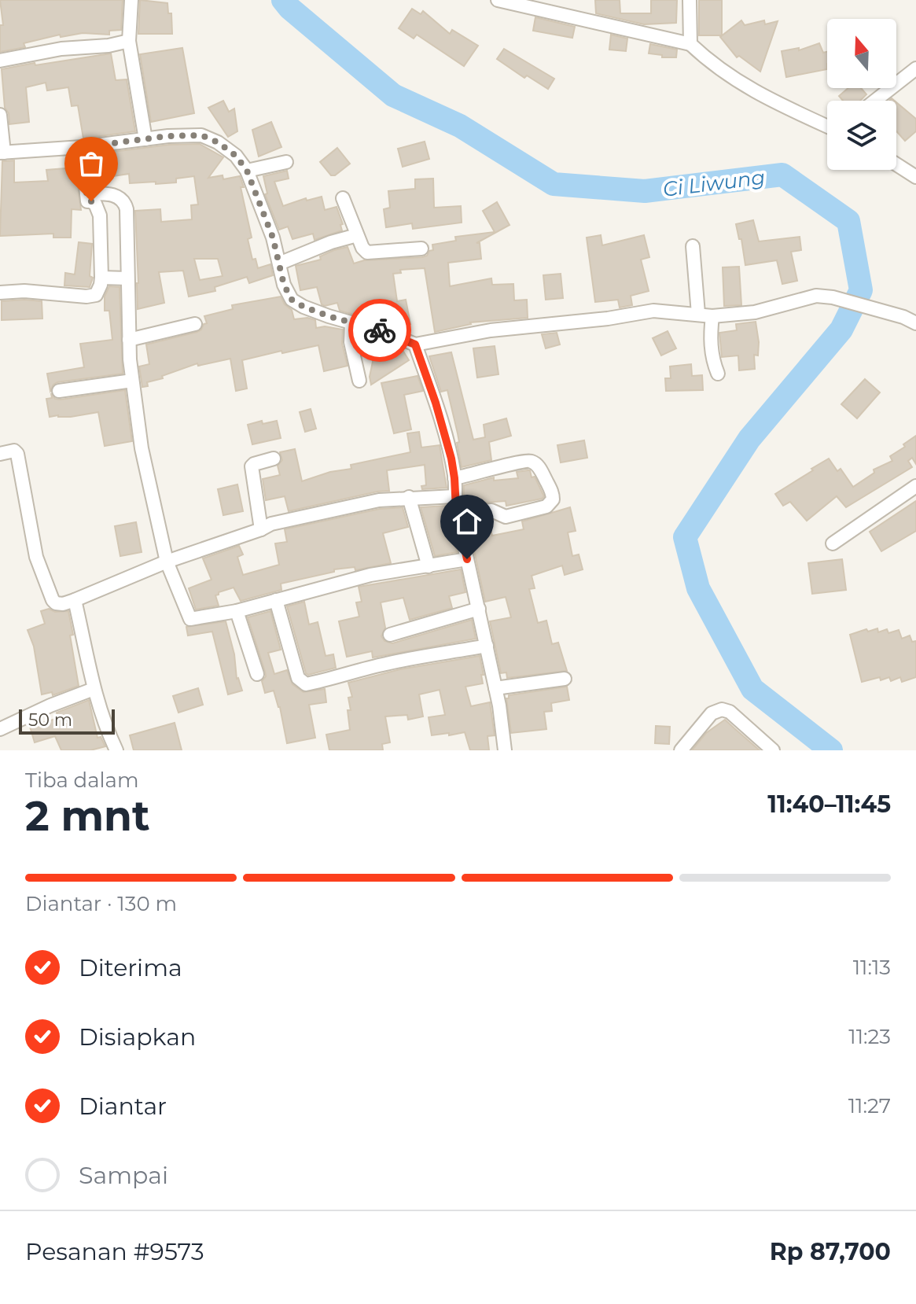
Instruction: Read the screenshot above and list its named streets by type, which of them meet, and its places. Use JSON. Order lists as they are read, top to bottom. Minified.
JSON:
{"water":["Ci Liwung"],"scale_bar":"50 m","north":"top","page":{"scale":"50 m","heading":["2 mnt","Tiba dalam","11:40–11:45"],"panel":["Pesanan #9573","Rp 87,700"],"bar":"Diantar · 130 m","list":[["Diterima","11:13"],["Disiapkan","11:23"],["Diantar","11:27"],"Sampai"]}}
